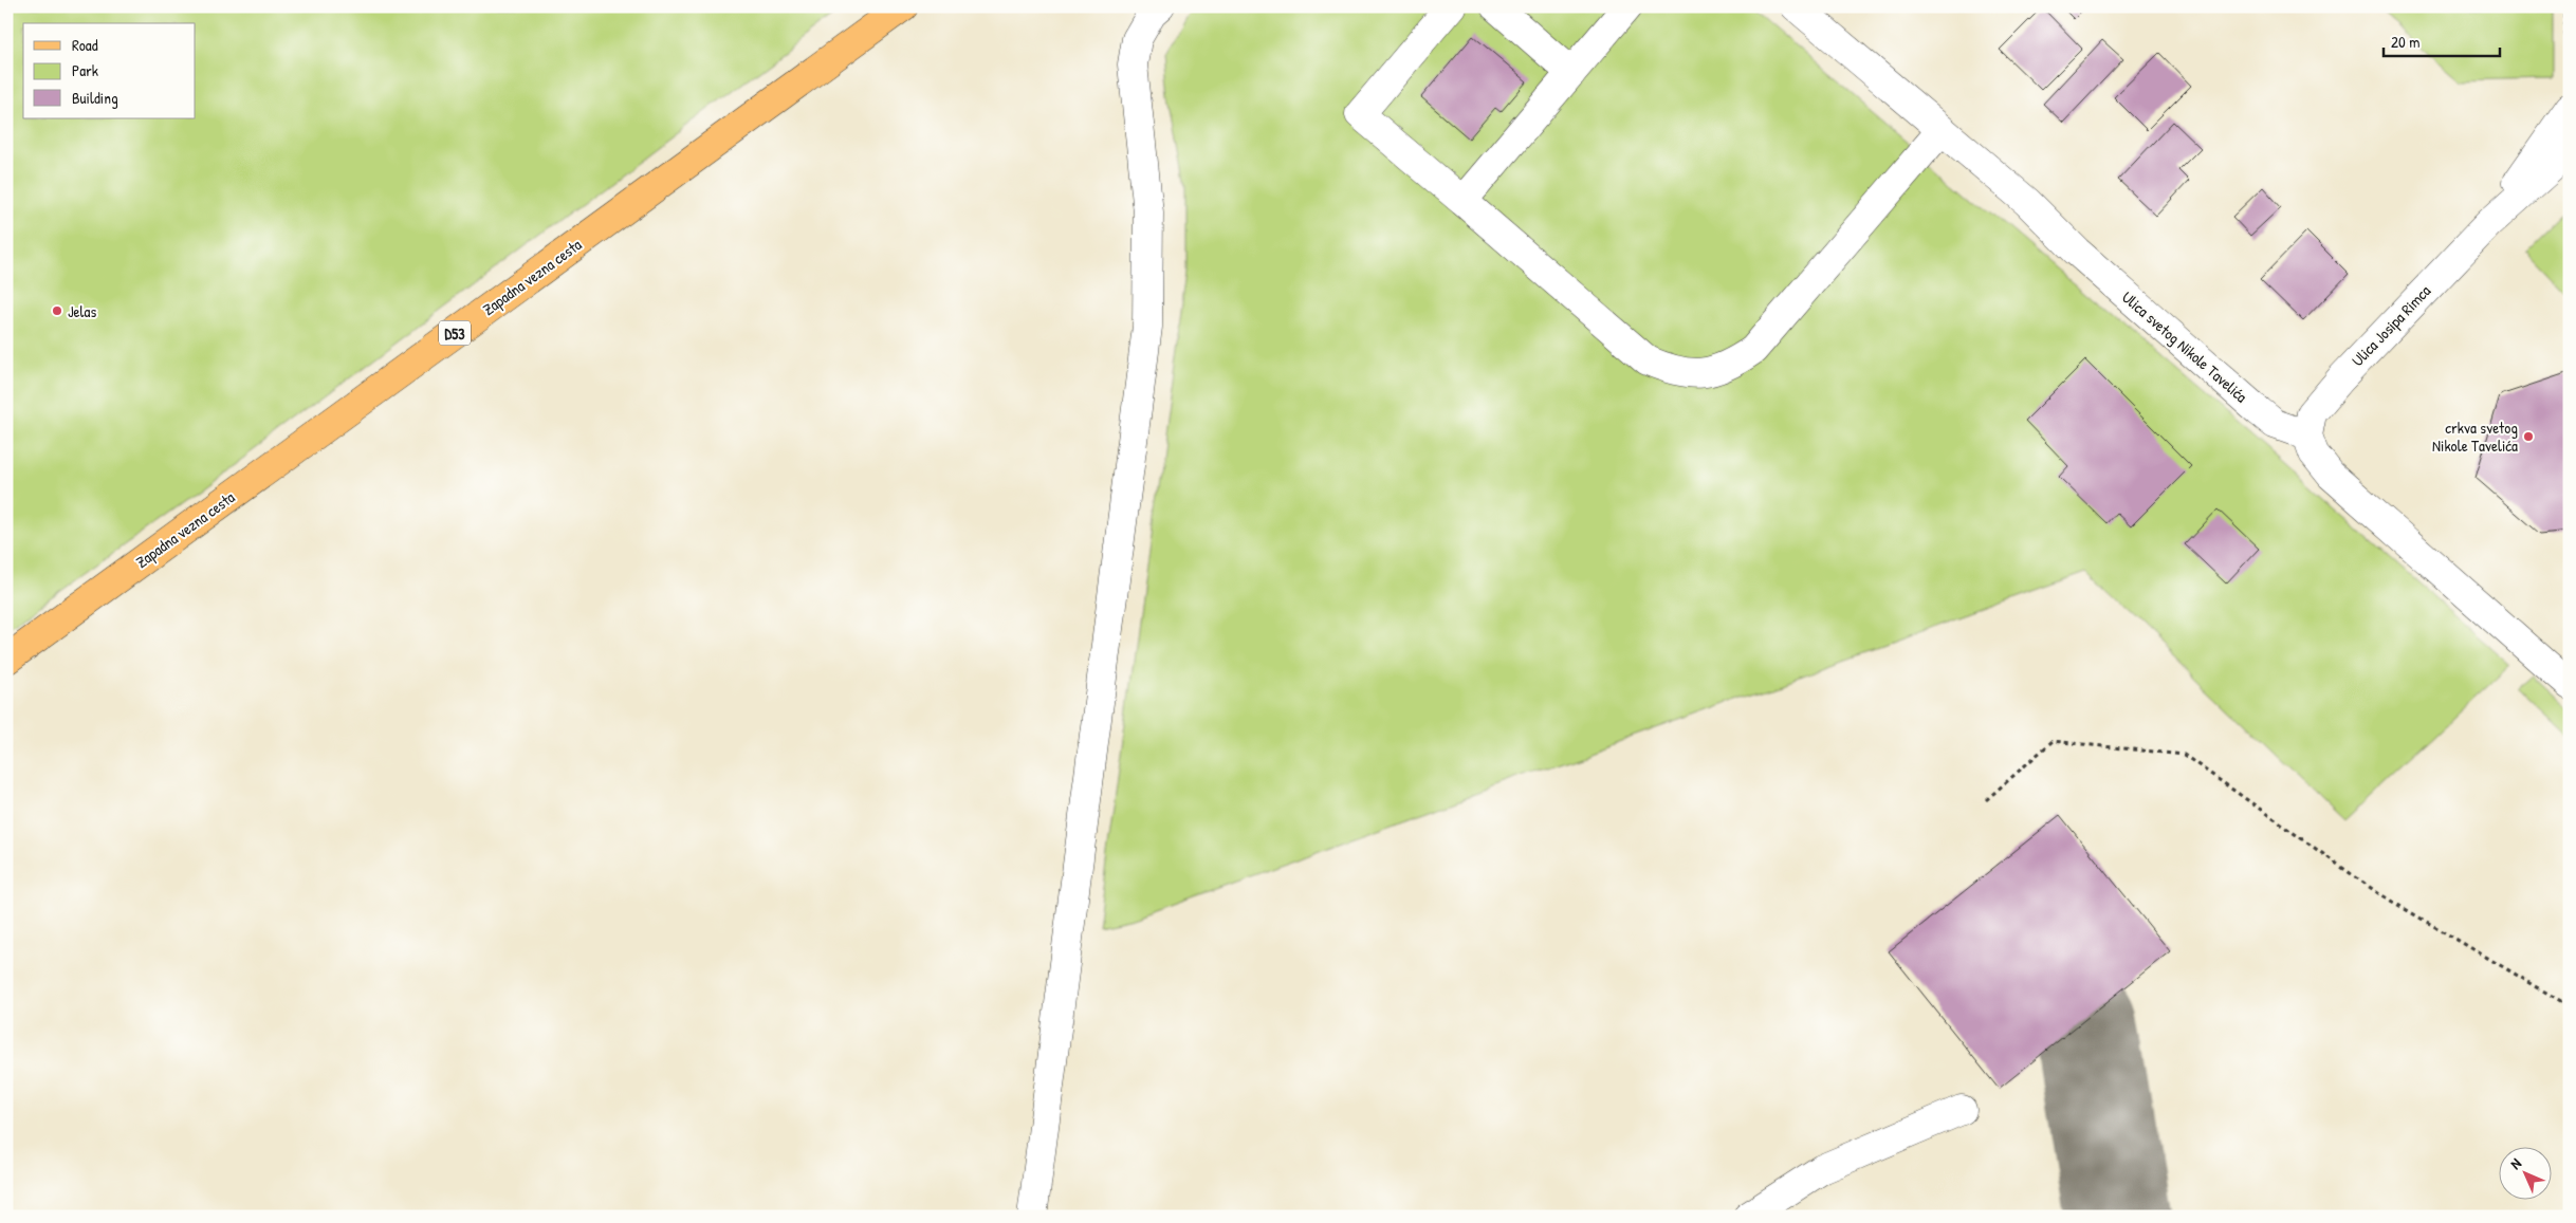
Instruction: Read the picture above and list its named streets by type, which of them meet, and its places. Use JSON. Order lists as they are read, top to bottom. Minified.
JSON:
{"streets":{"main road":["Zapadna vezna cesta","D53"],"street":["Ulica Josipa Rimca","Ulica svetog Nikole Tavelića"]},"crossings":[["Ulica Josipa Rimca","Ulica svetog Nikole Tavelića"]],"places":["Jelas","crkva svetog Nikole Tavelića"],"legend":["Road","Park","Building"],"scale_bar":"20 m","north":"top left"}
